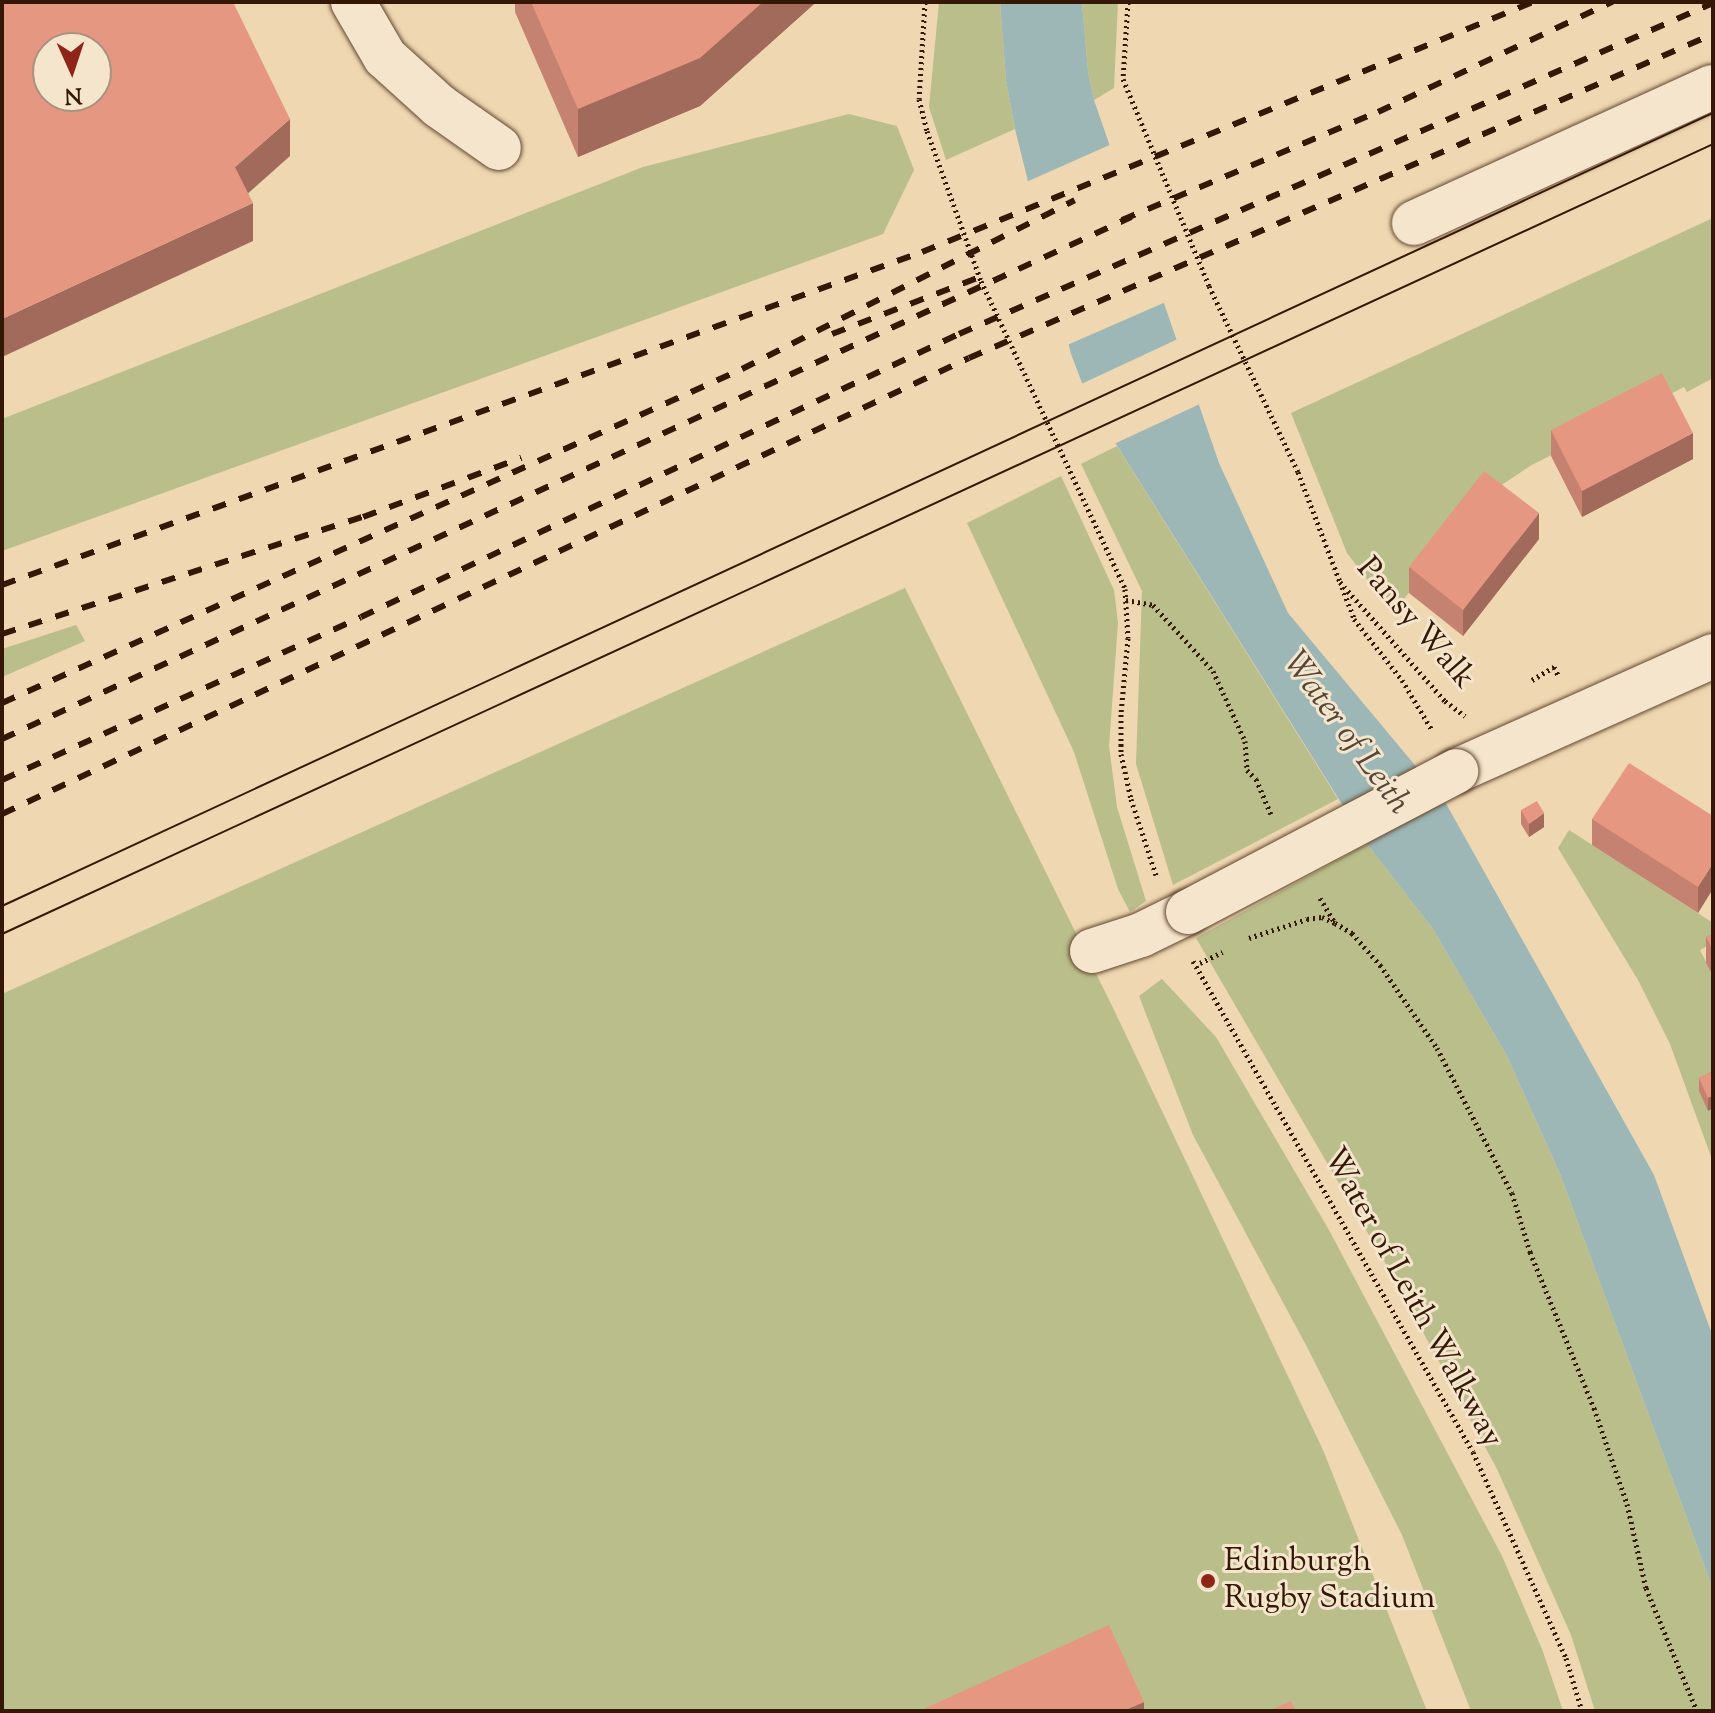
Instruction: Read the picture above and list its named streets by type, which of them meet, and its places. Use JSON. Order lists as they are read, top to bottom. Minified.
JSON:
{"streets":{"path":["Pansy Walk","Water of Leith Walkway"]},"water":["Water of Leith"],"places":["Edinburgh Rugby Stadium"],"north":"bottom"}
